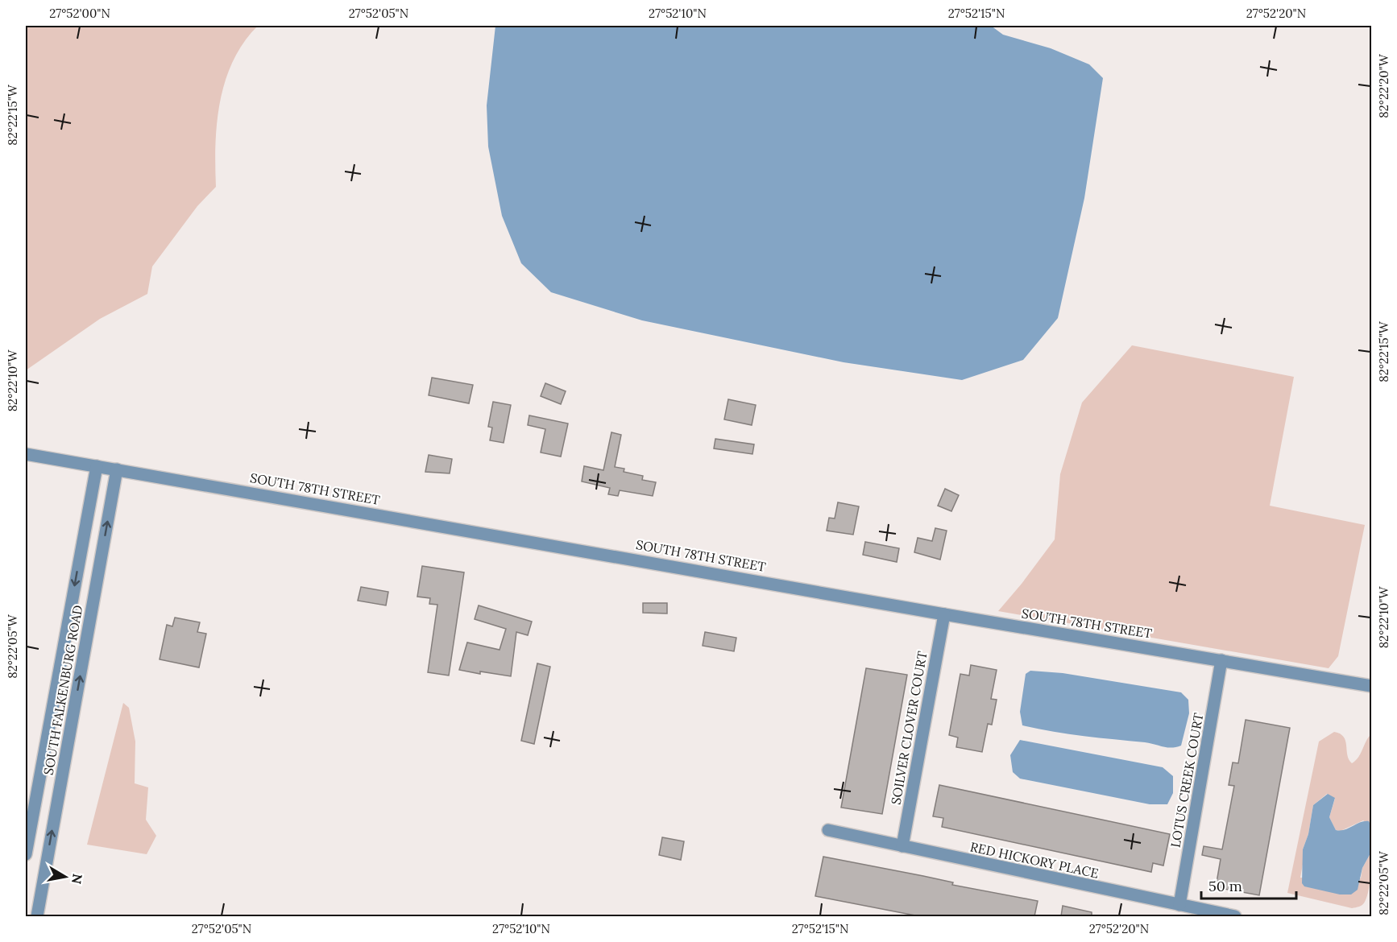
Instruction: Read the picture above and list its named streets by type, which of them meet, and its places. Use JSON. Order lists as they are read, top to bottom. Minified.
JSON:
{"streets":{"street":["SOUTH 78TH STREET","SOUTH FALKENBURG ROAD","SOILVER CLOVER COURT","LOTUS CREEK COURT","RED HICKORY PLACE"]},"crossings":[["SOUTH 78TH STREET","SOUTH FALKENBURG ROAD"],["SOUTH 78TH STREET","SOILVER CLOVER COURT"],["SOUTH 78TH STREET","LOTUS CREEK COURT"],["SOILVER CLOVER COURT","RED HICKORY PLACE"],["LOTUS CREEK COURT","RED HICKORY PLACE"]],"scale_bar":"50 m","north":"right","coordinates":["27°52'00\"N","27°52'05\"N","27°52'10\"N","27°52'15\"N","27°52'20\"N","82°22'20\"W","82°22'15\"W","82°22'10\"W","82°22'05\"W"]}
